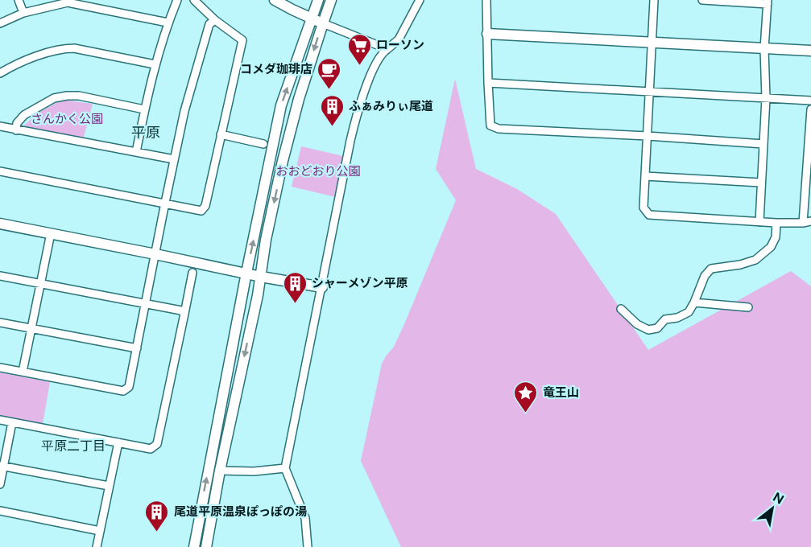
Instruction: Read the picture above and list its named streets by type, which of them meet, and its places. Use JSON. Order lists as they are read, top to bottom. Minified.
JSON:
{"districts":["平原","平原二丁目"],"parks":["さんかく公園","おおどおり公園"],"places":{"supermarket":["ローソン"],"cafe":["コメダ珈琲店"],"building":["ふぁみりぃ尾道","シャーメゾン平原","尾道平原温泉ぽっぽの湯"],"place":["竜王山"]},"north":"top right"}
